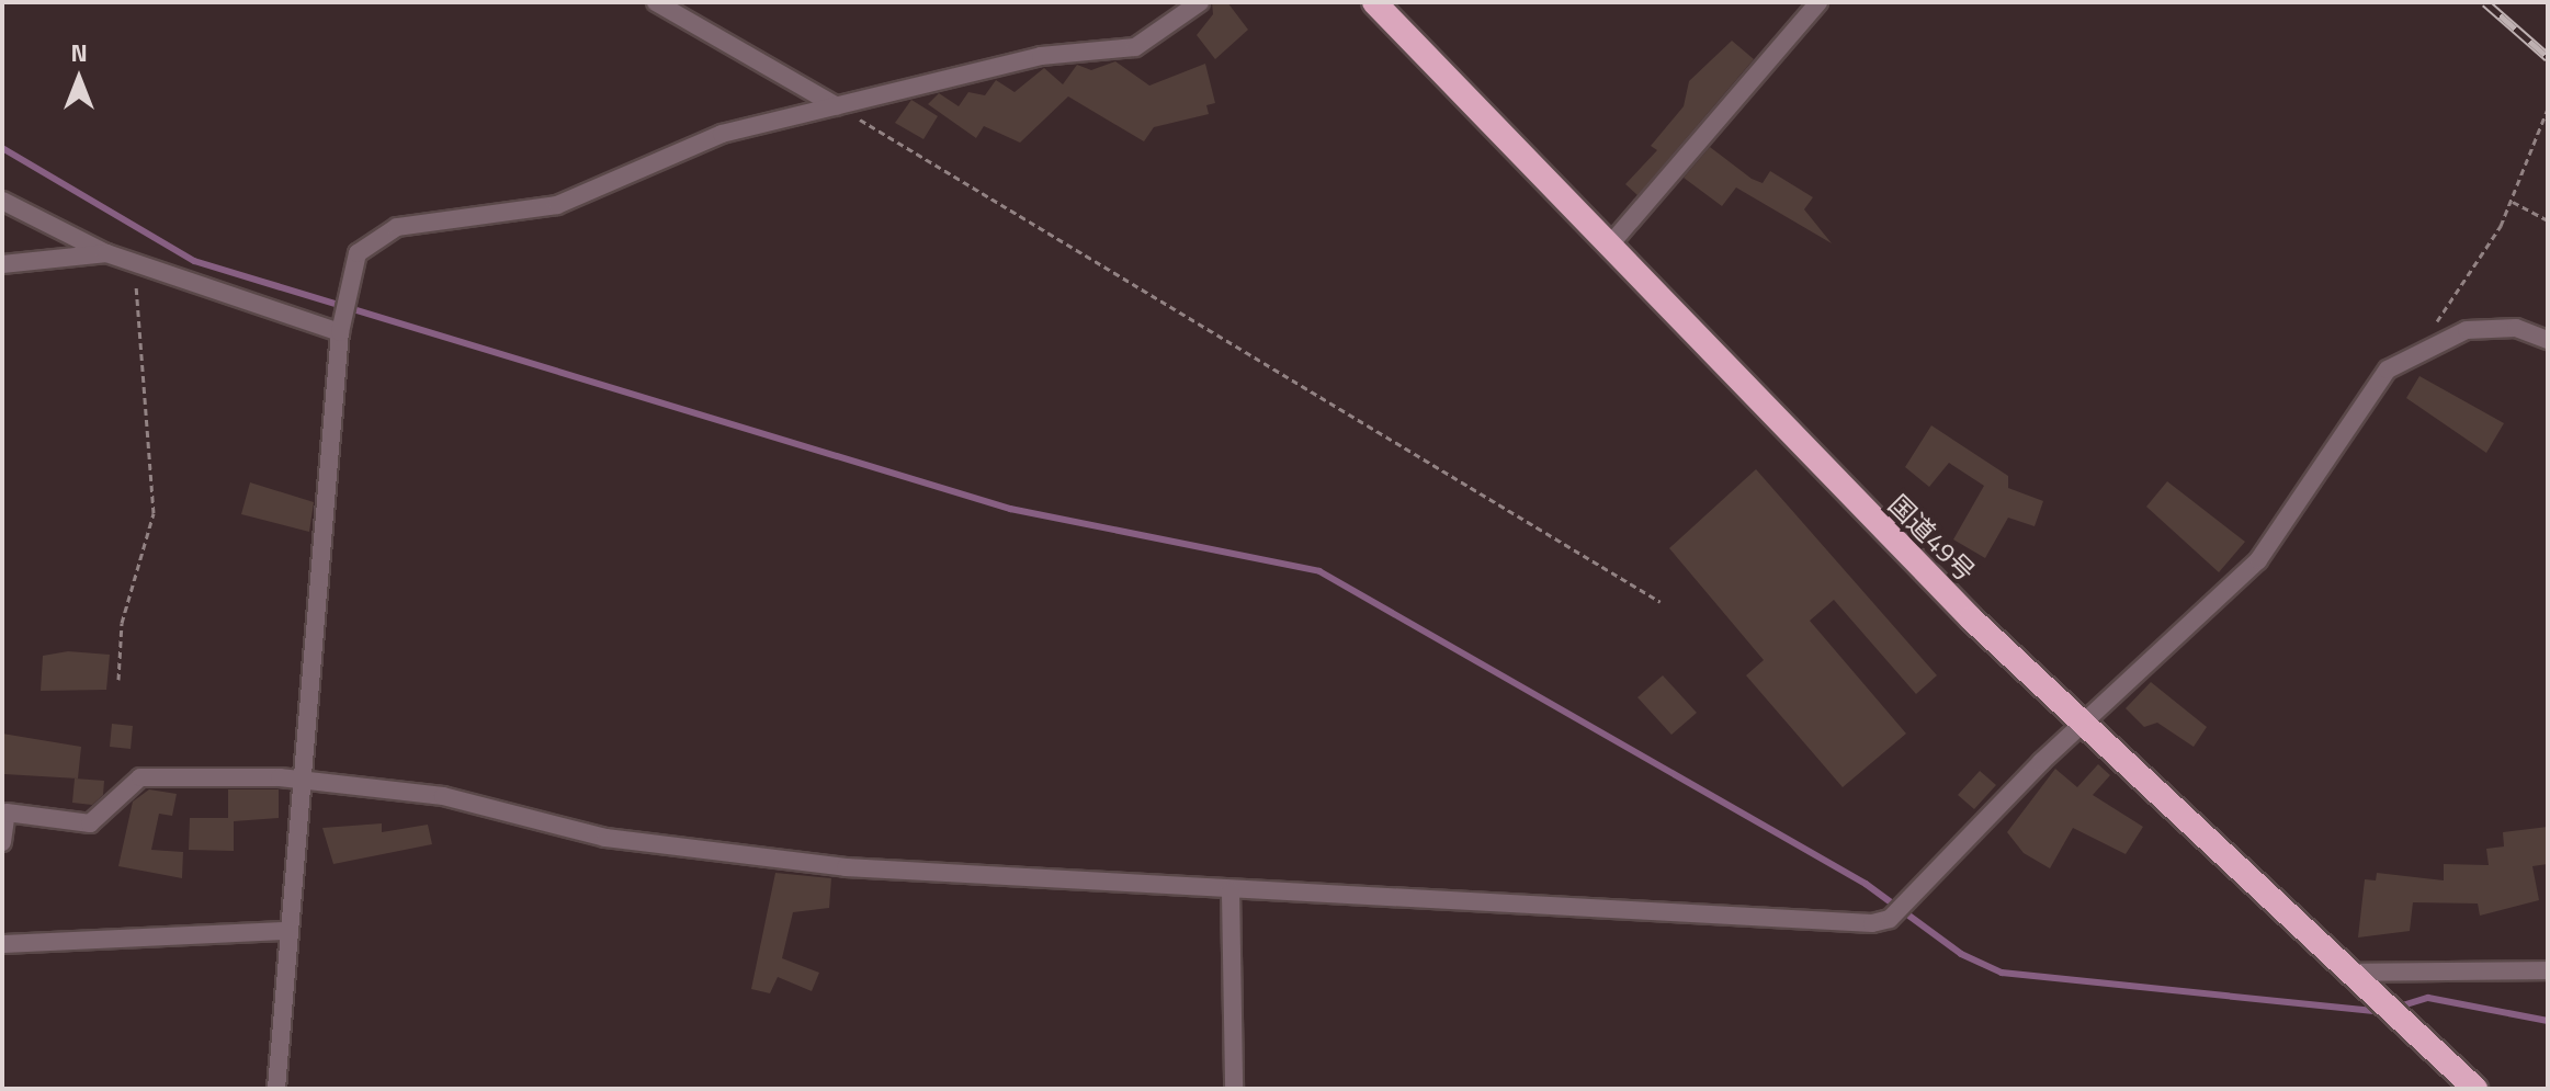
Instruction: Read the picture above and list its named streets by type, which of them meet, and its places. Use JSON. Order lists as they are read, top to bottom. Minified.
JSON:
{"streets":{"highway":["国道49号"]},"north":"top"}
